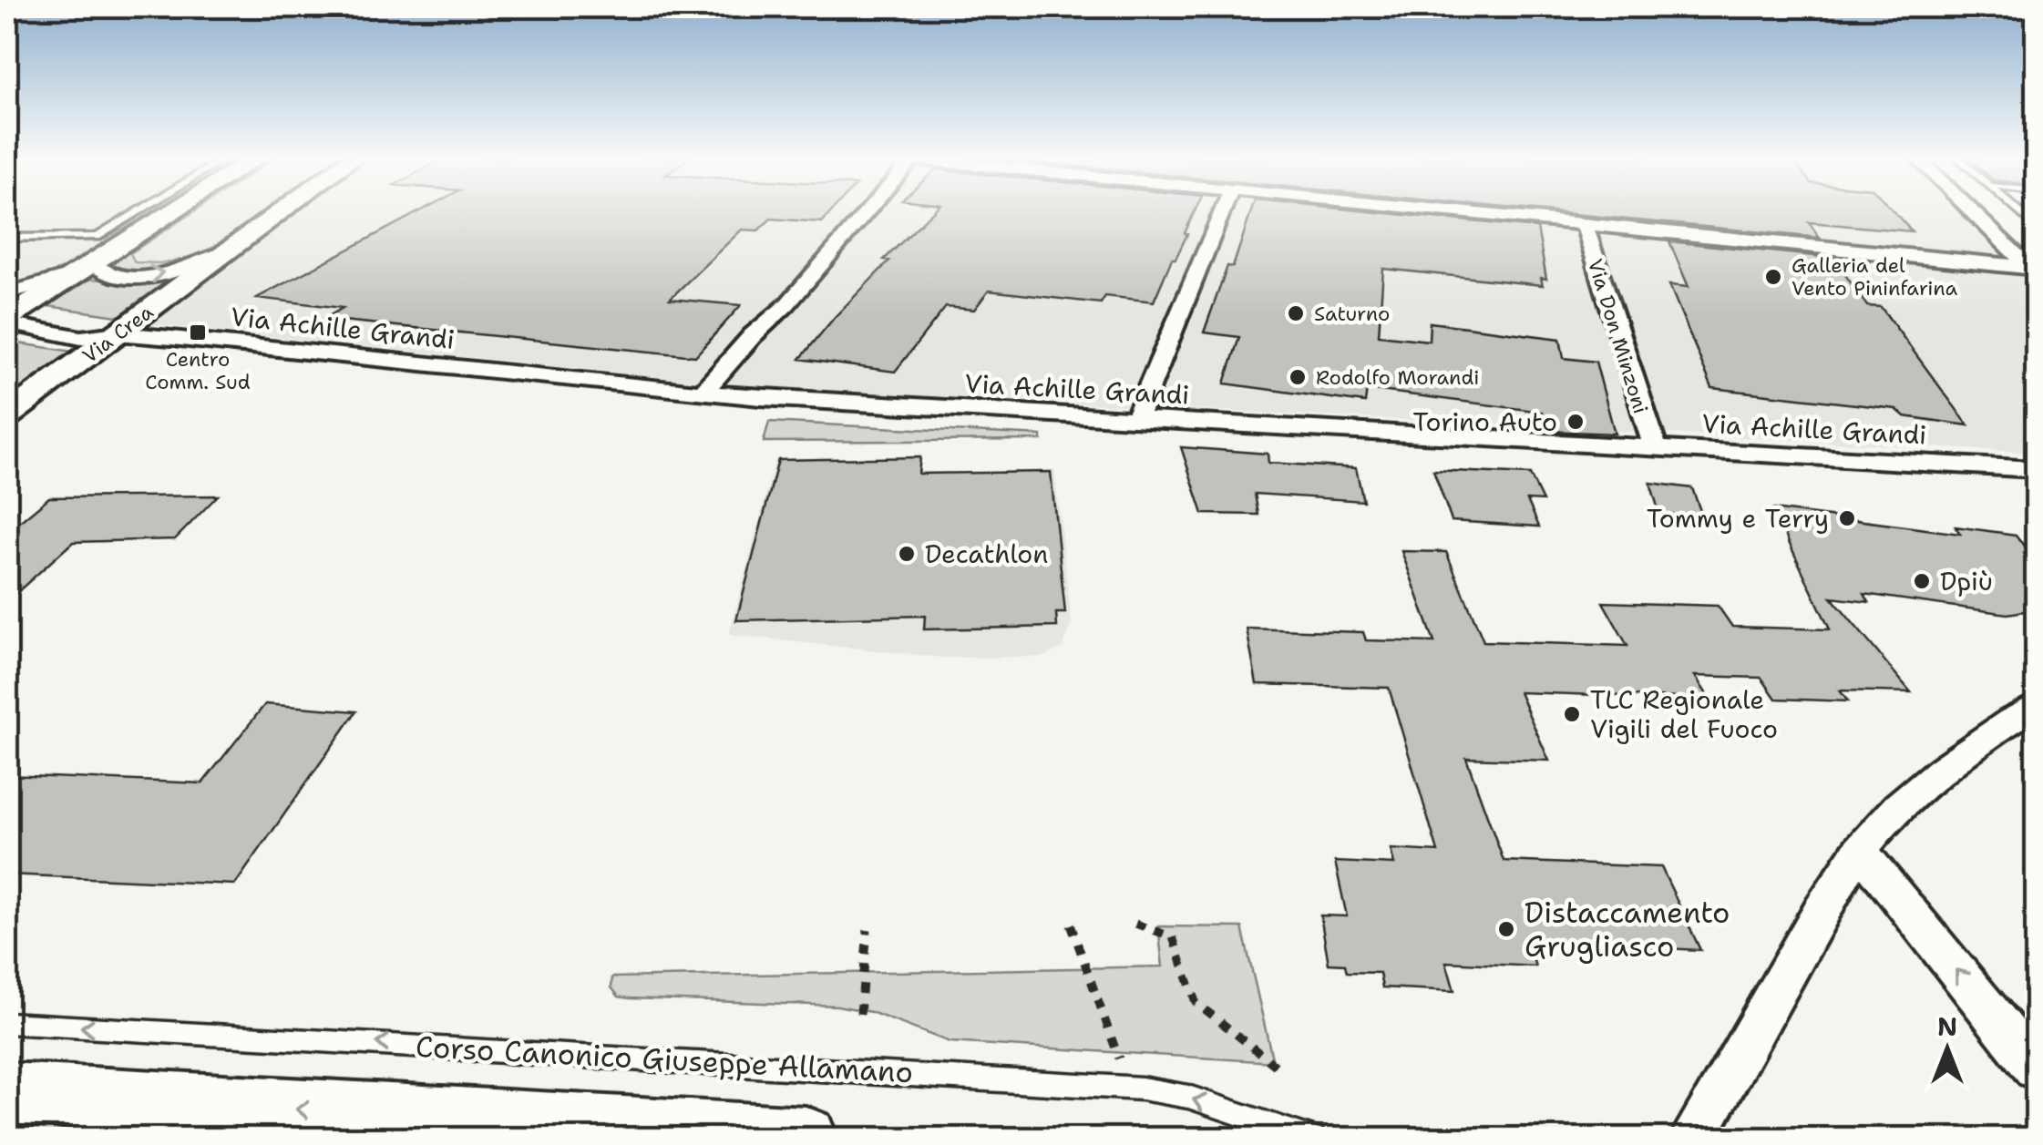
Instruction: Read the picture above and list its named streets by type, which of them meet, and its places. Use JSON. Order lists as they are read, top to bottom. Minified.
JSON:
{"streets":{"street":["Via Achille Grandi","Via Crea","Via Don Minzoni"],"lane":["Corso Canonico Giuseppe Allamano"]},"crossings":[["Via Achille Grandi","Via Crea"],["Via Achille Grandi","Via Don Minzoni"]],"one_way":["Corso Canonico Giuseppe Allamano"],"places":{"other":["Galleria del Vento Pininfarina","Saturno","Rodolfo Morandi","Torino Auto","Tommy e Terry","Decathlon","Dpiù","TLC Regionale Vigili del Fuoco","Distaccamento Grugliasco"],"transit":["Centro Comm. Sud"]},"north":"top"}
